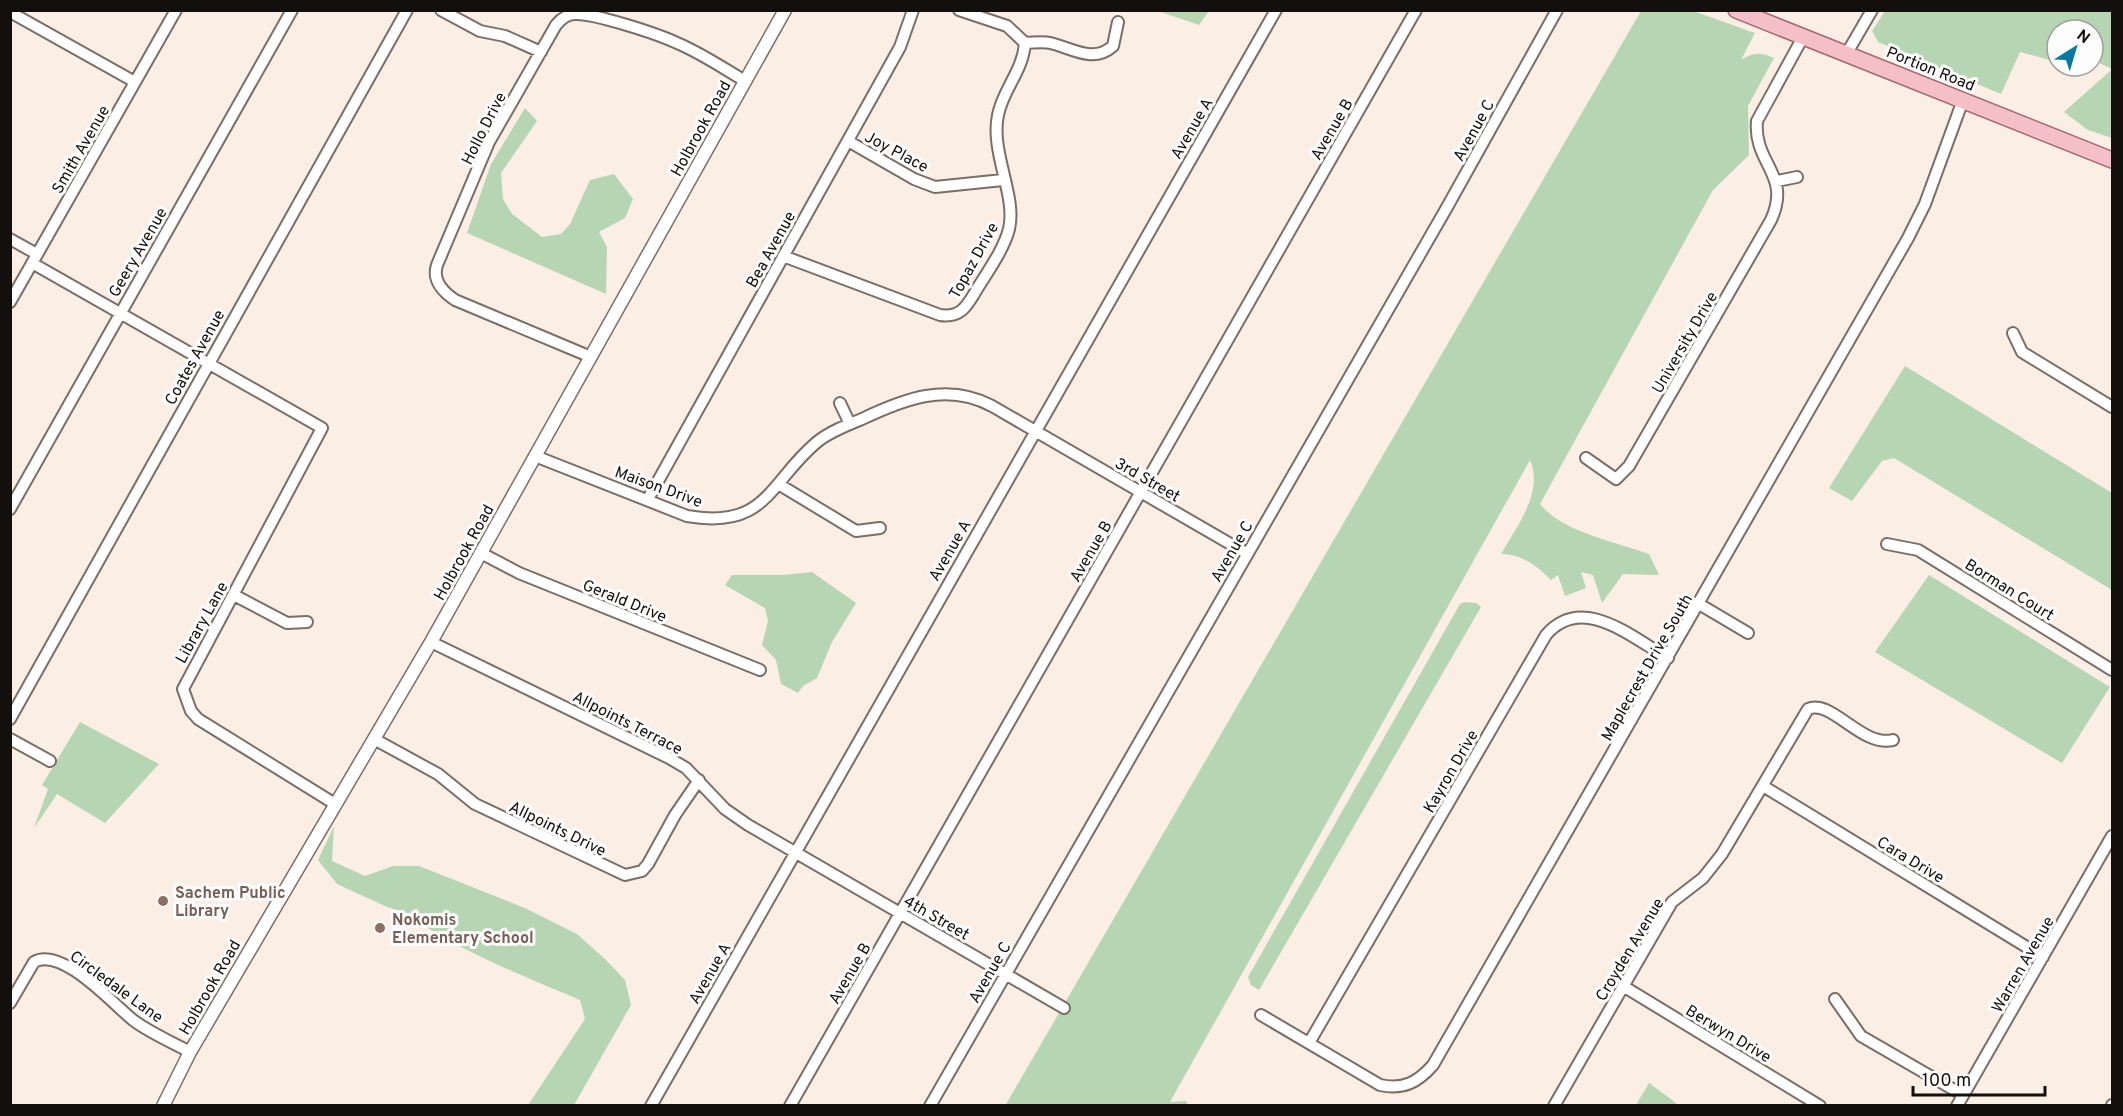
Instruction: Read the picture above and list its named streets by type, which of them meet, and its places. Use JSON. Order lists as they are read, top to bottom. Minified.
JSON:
{"streets":{"main road":["Portion Road"],"street":["Hollo Drive","Holbrook Road","Avenue A","Avenue B","Avenue C","Smith Avenue","Joy Place","Bea Avenue","Geery Avenue","Topaz Drive","University Drive","Coates Avenue","3rd Street","Maison Drive","Borman Court","Gerald Drive","Library Lane","Maplecrest Drive South","Allpoints Terrace","Kayron Drive","Allpoints Drive","Cara Drive","4th Street","Croyden Avenue","Warren Avenue","Circledale Lane","Berwyn Drive"]},"crossings":[["Portion Road","Maplecrest Drive South"],["Hollo Drive","Holbrook Road"],["Holbrook Road","Maison Drive"],["Holbrook Road","Gerald Drive"],["Holbrook Road","Library Lane"],["Holbrook Road","Allpoints Terrace"],["Holbrook Road","Allpoints Drive"],["Holbrook Road","Circledale Lane"],["Avenue A","3rd Street"],["Avenue A","Maison Drive"],["Avenue A","Allpoints Terrace"],["Avenue A","4th Street"],["Avenue B","3rd Street"],["Avenue B","4th Street"],["Avenue C","3rd Street"],["Avenue C","4th Street"],["Joy Place","Bea Avenue"],["Joy Place","Topaz Drive"],["Bea Avenue","Topaz Drive"],["Bea Avenue","Maison Drive"],["Coates Avenue","Library Lane"],["3rd Street","Maison Drive"],["Maplecrest Drive South","Kayron Drive"],["Allpoints Terrace","Allpoints Drive"],["Allpoints Terrace","4th Street"],["Cara Drive","Croyden Avenue"],["Cara Drive","Warren Avenue"],["Croyden Avenue","Berwyn Drive"]],"places":["Sachem Public Library","Nokomis Elementary School"],"scale_bar":"100 m","north":"top right"}
